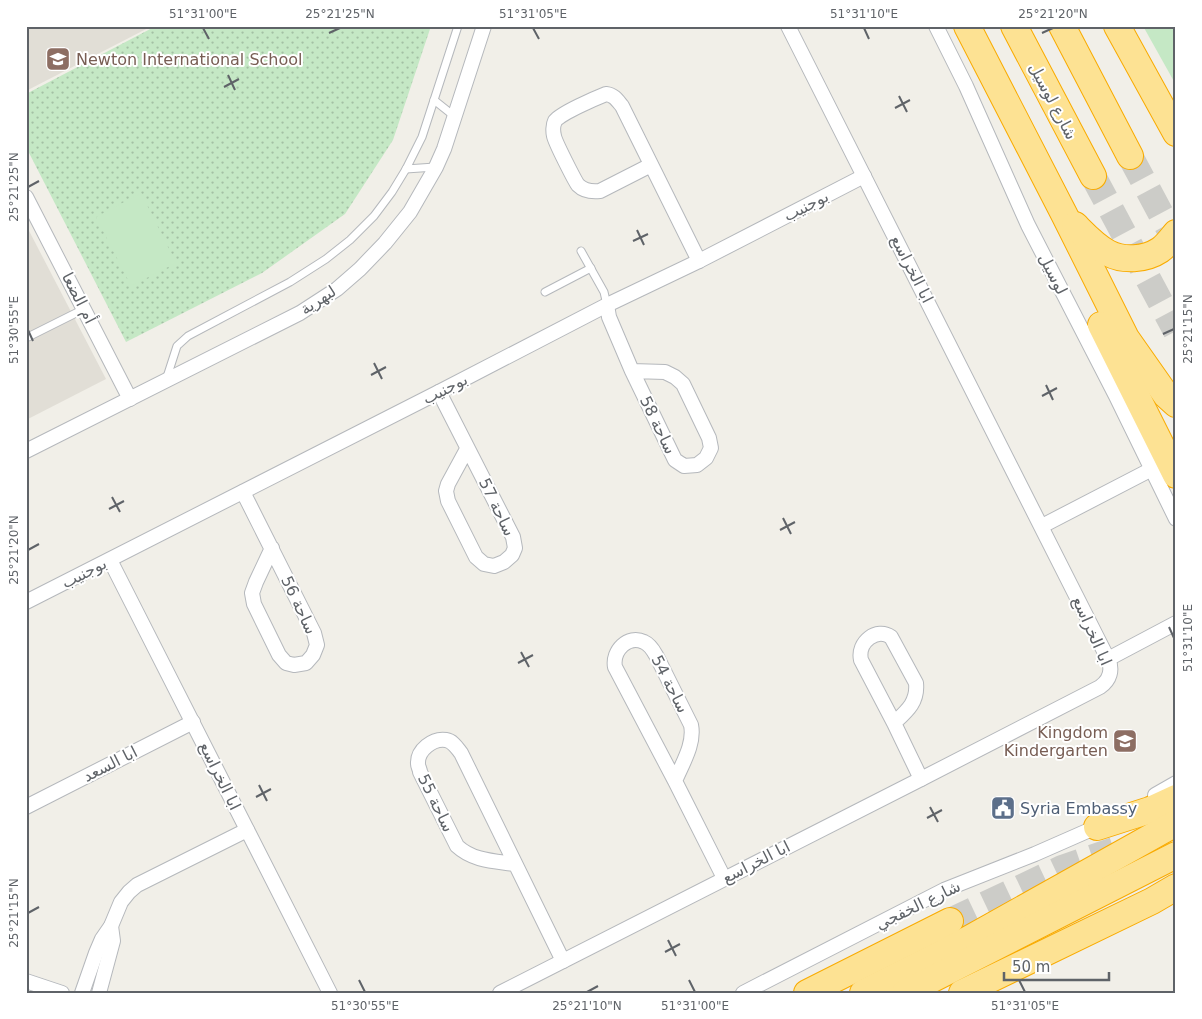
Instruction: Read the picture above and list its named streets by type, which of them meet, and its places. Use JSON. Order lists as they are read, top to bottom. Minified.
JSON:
{"streets":{"highway":["شارع لوسيل"],"street":["بوجنيب","ابا الخراسع","لوسيل","أم الضعا","لبهرية","ساحة 58","ساحة 57","ساحة 56","ساحة 54","ابا السعد","ساحة 55","شارع الخفجي"]},"crossings":[["بوجنيب","ابا الخراسع"],["بوجنيب","ساحة 58"],["بوجنيب","ساحة 57"],["بوجنيب","ساحة 56"],["ابا الخراسع","ساحة 54"],["ابا الخراسع","ابا السعد"],["ابا الخراسع","ساحة 55"],["أم الضعا","لبهرية"]],"places":{"school or university":["Newton International School","Kingdom Kindergarten"],"public building":["Syria Embassy"]},"scale_bar":"50 m","coordinates":["51°31'00\"E","25°21'25\"N","51°31'05\"E","51°31'10\"E","25°21'20\"N","25°21'15\"N","51°30'55\"E","25°21'10\"N"]}
